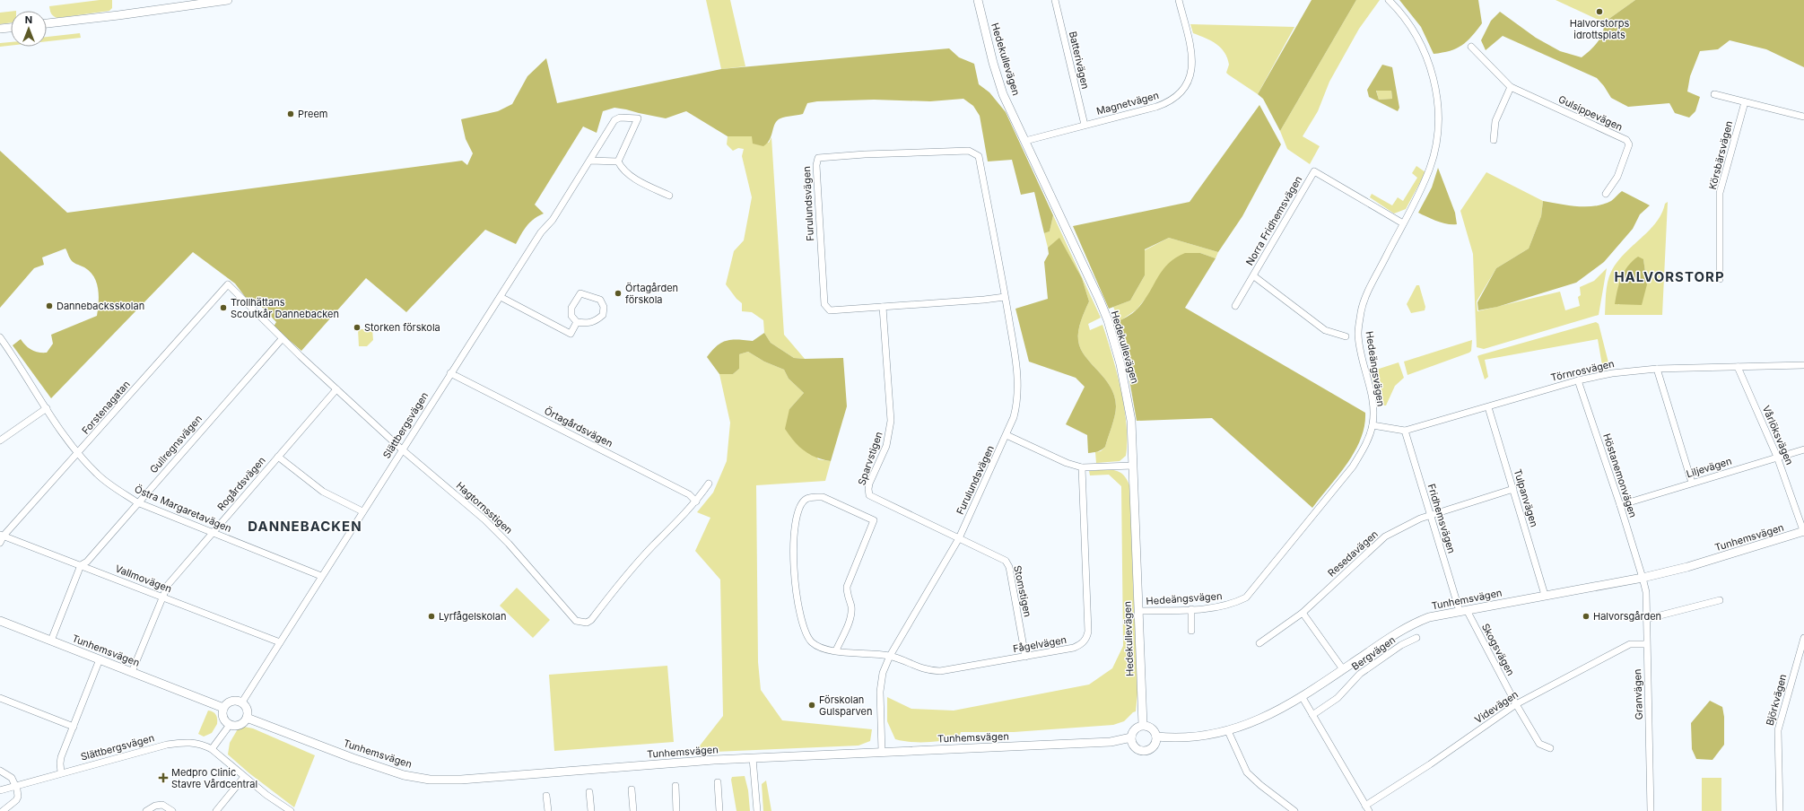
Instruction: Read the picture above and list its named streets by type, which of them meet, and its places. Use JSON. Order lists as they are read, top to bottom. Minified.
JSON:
{"streets":{"street":["Hedekullevägen","Batterivägen","Magnetvägen","Gulsippevägen","Körsbärsvägen","Furulundsvägen","Norra Fridhemsvägen","Hedeängsvägen","Törnrosvägen","Forstenagatan","Slättbergsvägen","Örtagårdsvägen","Vårlöksvägen","Gullregnsvägen","Sparvstigen","Liljevägen","Höstanemonvägen","Rogårdsvägen","Tulpanvägen","Hagtornsstigen","Östra Margaretavägen","Fridhemsvägen","Tunhemsvägen","Resedavägen","Vallmovägen","Stomstigen","Fågelvägen","Skogsvägen","Bergvägen","Granvägen","Björkvägen","Videvägen"]},"crossings":[["Hedekullevägen","Magnetvägen"],["Hedekullevägen","Hedeängsvägen"],["Hedekullevägen","Tunhemsvägen"],["Batterivägen","Magnetvägen"],["Furulundsvägen","Sparvstigen"],["Furulundsvägen","Tunhemsvägen"],["Furulundsvägen","Stomstigen"],["Furulundsvägen","Fågelvägen"],["Norra Fridhemsvägen","Hedeängsvägen"],["Hedeängsvägen","Törnrosvägen"],["Törnrosvägen","Vårlöksvägen"],["Törnrosvägen","Höstanemonvägen"],["Törnrosvägen","Tulpanvägen"],["Törnrosvägen","Fridhemsvägen"],["Forstenagatan","Hagtornsstigen"],["Forstenagatan","Östra Margaretavägen"],["Forstenagatan","Vallmovägen"],["Slättbergsvägen","Örtagårdsvägen"],["Slättbergsvägen","Hagtornsstigen"],["Slättbergsvägen","Östra Margaretavägen"],["Slättbergsvägen","Tunhemsvägen"],["Slättbergsvägen","Vallmovägen"],["Örtagårdsvägen","Hagtornsstigen"],["Vårlöksvägen","Liljevägen"],["Vårlöksvägen","Tunhemsvägen"],["Gullregnsvägen","Hagtornsstigen"],["Gullregnsvägen","Östra Margaretavägen"],["Gullregnsvägen","Tunhemsvägen"],["Gullregnsvägen","Vallmovägen"],["Sparvstigen","Stomstigen"],["Liljevägen","Höstanemonvägen"],["Höstanemonvägen","Tunhemsvägen"],["Höstanemonvägen","Granvägen"],["Rogårdsvägen","Hagtornsstigen"],["Rogårdsvägen","Östra Margaretavägen"],["Rogårdsvägen","Tunhemsvägen"],["Rogårdsvägen","Vallmovägen"],["Tulpanvägen","Tunhemsvägen"],["Tulpanvägen","Resedavägen"],["Fridhemsvägen","Tunhemsvägen"],["Fridhemsvägen","Resedavägen"],["Fridhemsvägen","Skogsvägen"],["Tunhemsvägen","Skogsvägen"],["Tunhemsvägen","Granvägen"],["Stomstigen","Fågelvägen"],["Skogsvägen","Videvägen"],["Granvägen","Videvägen"]],"districts":["HALVORSTORP","DANNEBACKEN"],"places":{"other":["Halvorstorps idrottsplats","Preem","Örtagården förskola","Dannebacksskolan","Trollhättans Scoutkår Dannebacken","Storken förskola","Lyrfågelskolan","Halvorsgården","Förskolan Gulsparven"],"health":["Medpro Clinic Stavre Vårdcentral"]},"north":"top"}
